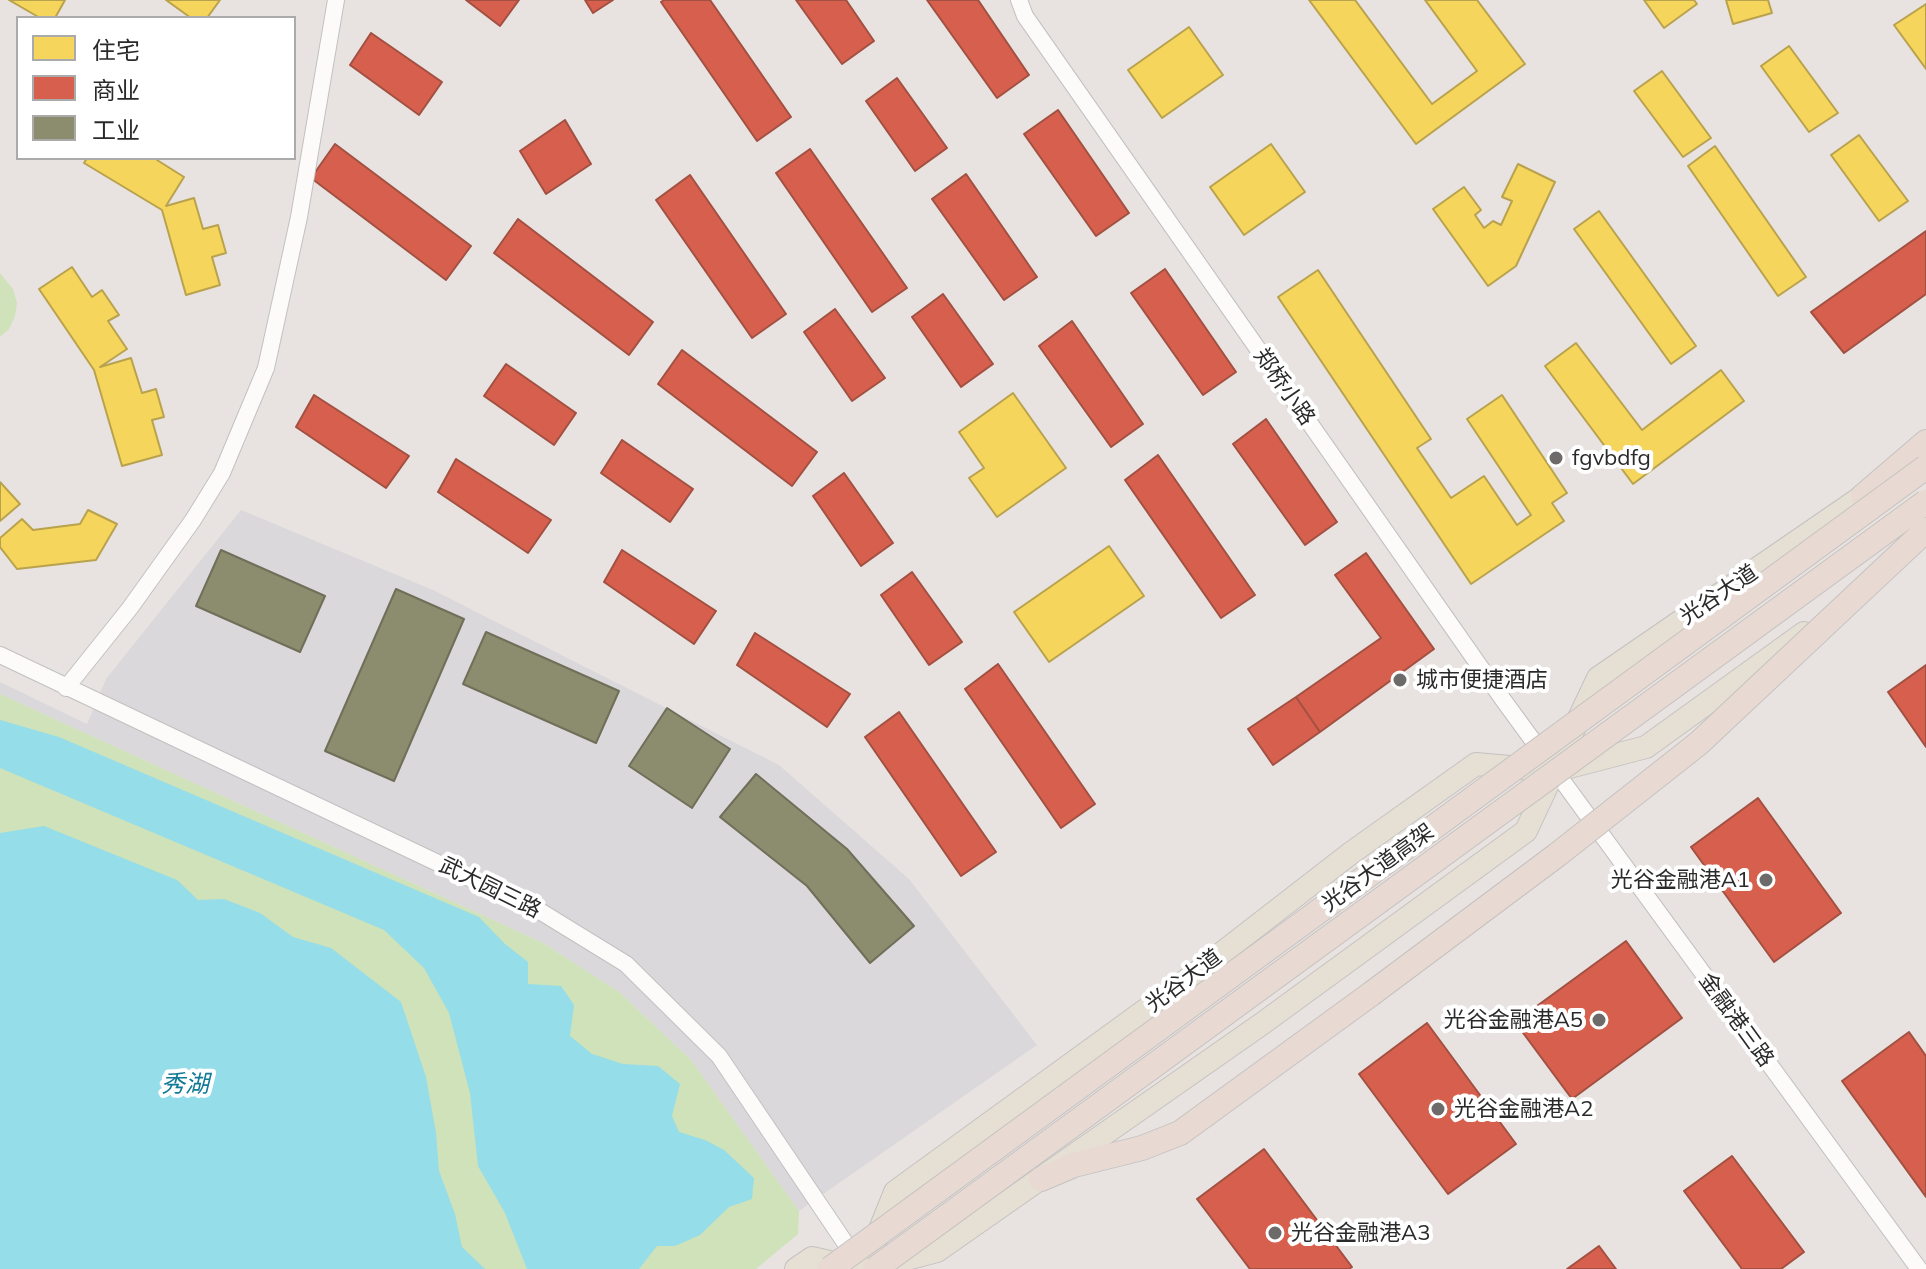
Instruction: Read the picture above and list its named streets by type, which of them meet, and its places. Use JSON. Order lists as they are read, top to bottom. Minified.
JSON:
{"streets":{"highway":["光谷大道高架"],"main road":["光谷大道"],"street":["郑桥小路","武大园三路","金融港三路"]},"crossings":[["郑桥小路","光谷大道"],["郑桥小路","金融港三路"],["光谷大道","武大园三路"],["光谷大道","金融港三路"]],"water":["秀湖"],"places":["fgvbdfg","城市便捷酒店","光谷金融港A1","光谷金融港A5","光谷金融港A2","光谷金融港A3"],"legend":["住宅","商业","工业"]}
